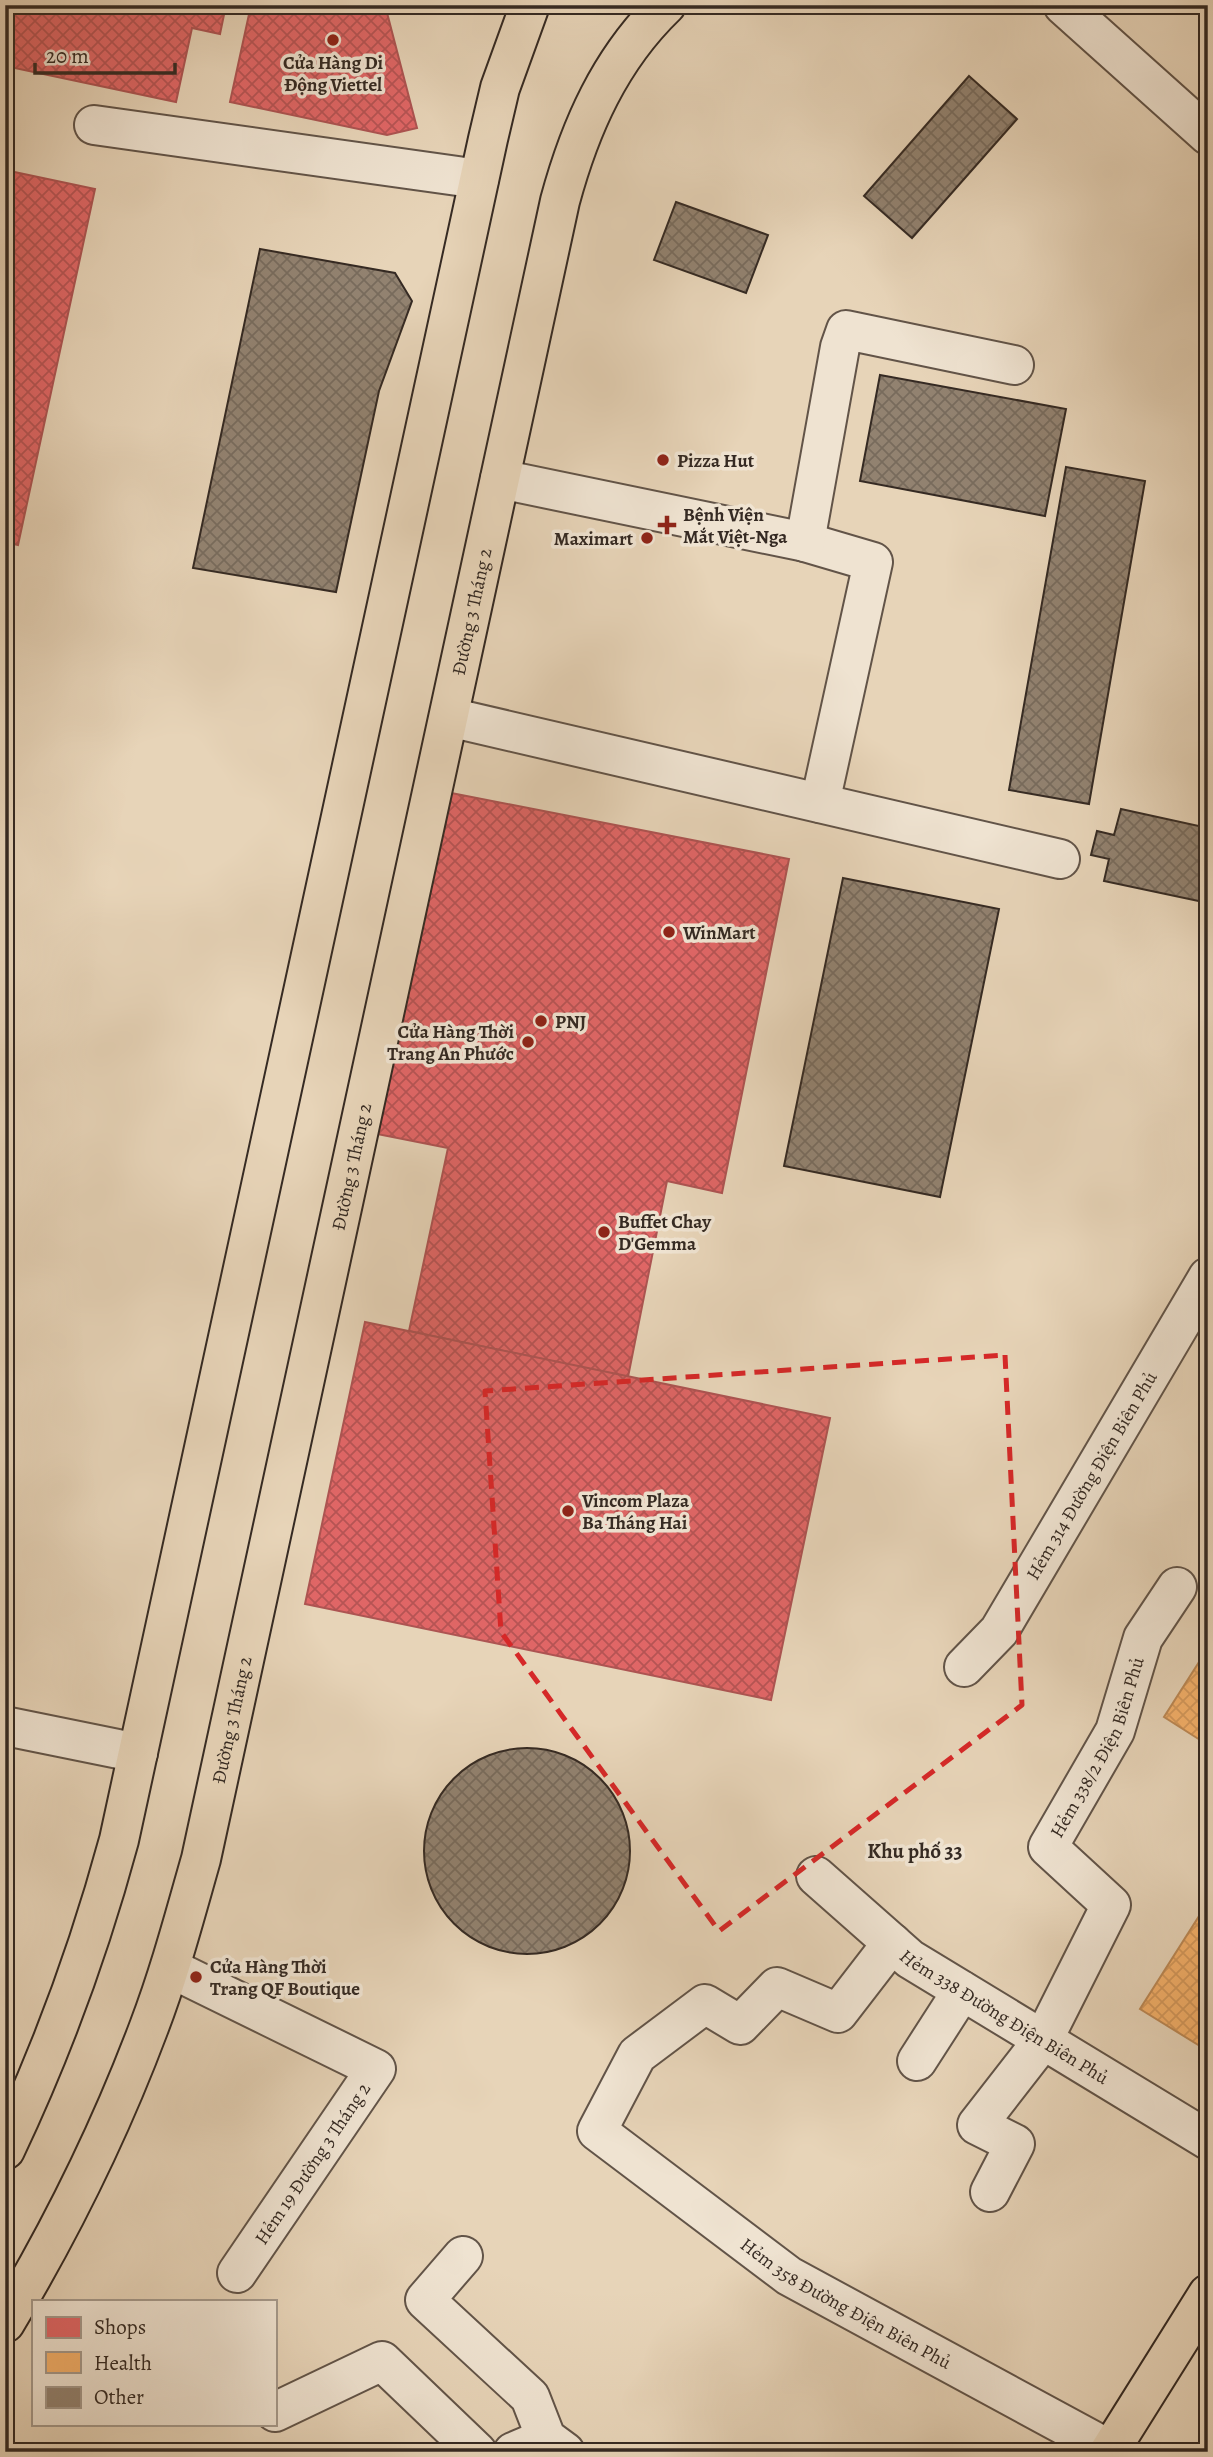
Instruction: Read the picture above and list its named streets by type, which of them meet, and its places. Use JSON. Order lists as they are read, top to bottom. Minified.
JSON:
{"streets":{"main road":["Đường 3 Tháng 2"],"street":["Hẻm 314 Đường Điện Biên Phủ","Hẻm 338/2 Điện Biên Phủ","Hẻm 338 Đường Điện Biên Phủ","Hẻm 19 Đường 3 Tháng 2","Hẻm 358 Đường Điện Biên Phủ"]},"crossings":[["Đường 3 Tháng 2","Hẻm 19 Đường 3 Tháng 2"],["Hẻm 338/2 Điện Biên Phủ","Hẻm 338 Đường Điện Biên Phủ"],["Hẻm 338 Đường Điện Biên Phủ","Hẻm 358 Đường Điện Biên Phủ"]],"districts":["Khu phố 33"],"places":{"other":["Cửa Hàng Di Động Viettel","Pizza Hut","Maximart","WinMart","PNJ","Cửa Hàng Thời Trang An Phước","Buffet Chay D'Gemma","Vincom Plaza Ba Tháng Hai","Cửa Hàng Thời Trang QF Boutique"],"health":["Bệnh Viện Mắt Việt-Nga"]},"legend":["Shops","Health","Other"],"scale_bar":"20 m"}
